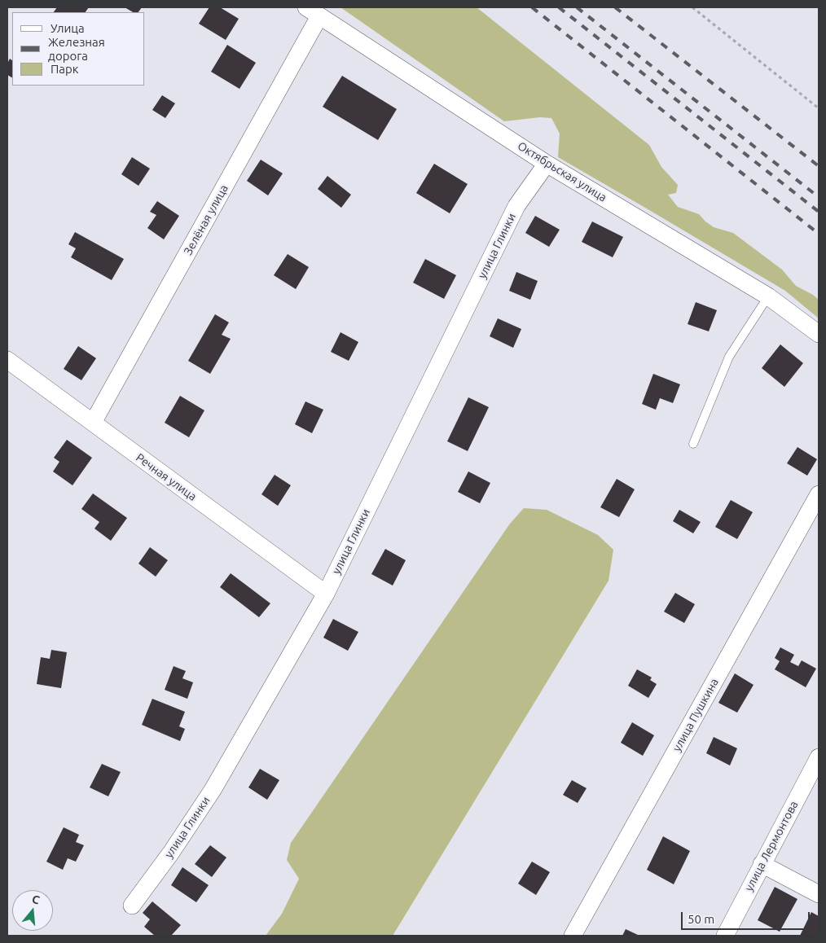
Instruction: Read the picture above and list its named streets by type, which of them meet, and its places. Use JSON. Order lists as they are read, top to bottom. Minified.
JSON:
{"streets":{"street":["Октябрьская улица","Зелёная улица","улица Глинки","Речная улица","улица Пушкина","улица Лермонтова"]},"crossings":[["Октябрьская улица","Зелёная улица"],["Октябрьская улица","улица Глинки"],["Зелёная улица","Речная улица"],["улица Глинки","Речная улица"]],"legend":["Улица","Железная дорога","Парк"],"scale_bar":"50 m","north":"top"}
